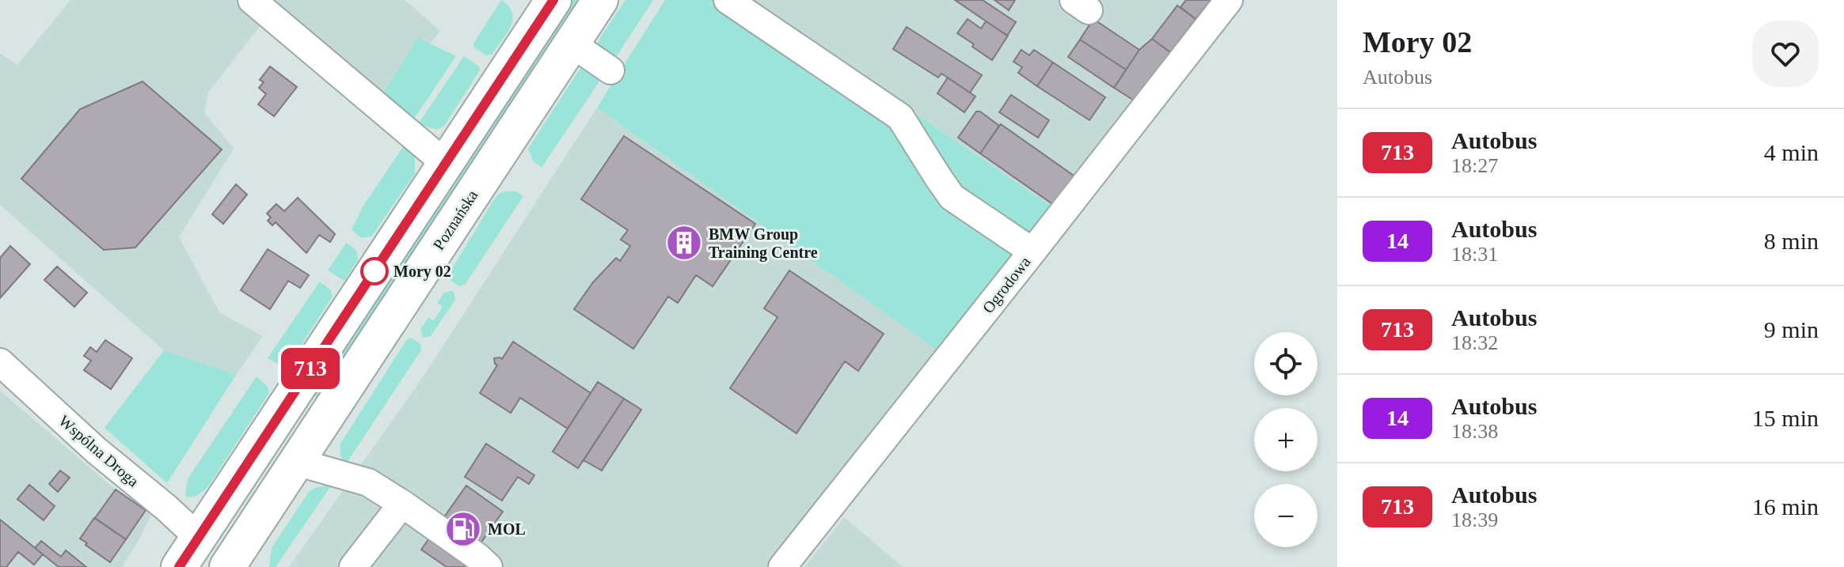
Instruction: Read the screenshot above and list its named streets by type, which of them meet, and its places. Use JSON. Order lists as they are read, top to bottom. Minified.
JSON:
{"streets":{"main road":["Poznańska"],"street":["Ogrodowa","Wspólna Droga"]},"places":{"building":["BMW Group Training Centre"],"other":["Mory 02"],"fuel station":["MOL"]},"lines":["bus line 713"],"page":{"on_map":"713","heading":["Mory 02","Autobus"],"list":[{"mark":"713","name":"Autobus","note":"18:27","value":"4 min"},{"mark":"14","name":"Autobus","note":"18:31","value":"8 min"},{"mark":"713","name":"Autobus","note":"18:32","value":"9 min"},{"mark":"14","name":"Autobus","note":"18:38","value":"15 min"},{"mark":"713","name":"Autobus","note":"18:39","value":"16 min"}],"map_buttons":["+","−"]}}
